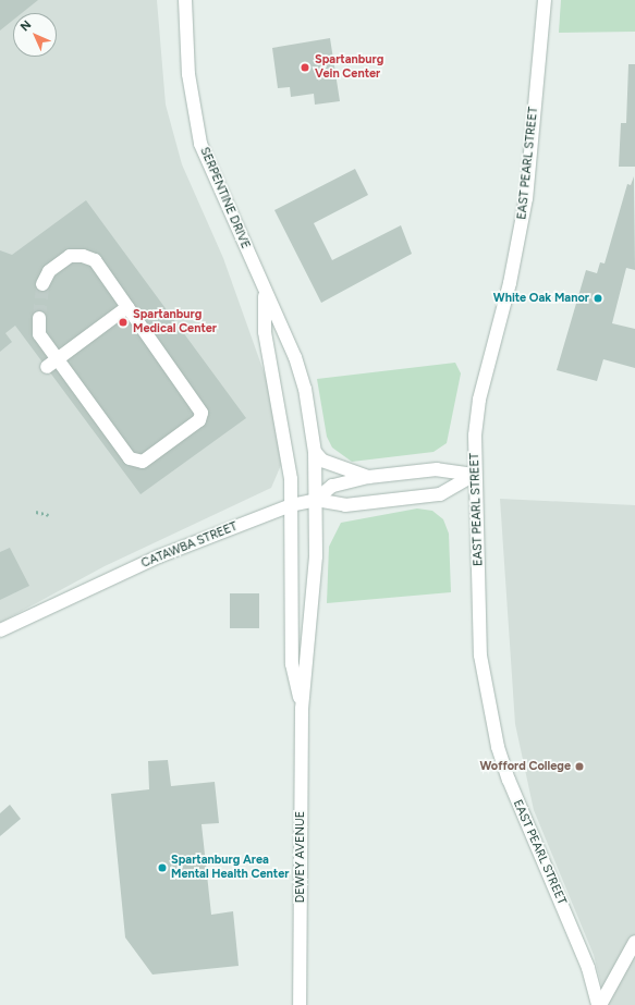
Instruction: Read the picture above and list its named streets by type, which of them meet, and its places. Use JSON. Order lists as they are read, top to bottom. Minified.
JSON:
{"streets":{"street":["EAST PEARL STREET","SERPENTINE DRIVE","CATAWBA STREET","DEWEY AVENUE"]},"crossings":[["EAST PEARL STREET","CATAWBA STREET"],["SERPENTINE DRIVE","CATAWBA STREET"],["SERPENTINE DRIVE","DEWEY AVENUE"],["CATAWBA STREET","DEWEY AVENUE"]],"places":["Spartanburg Vein Center","White Oak Manor","Spartanburg Medical Center","Wofford College","Spartanburg Area Mental Health Center"],"north":"top left"}
